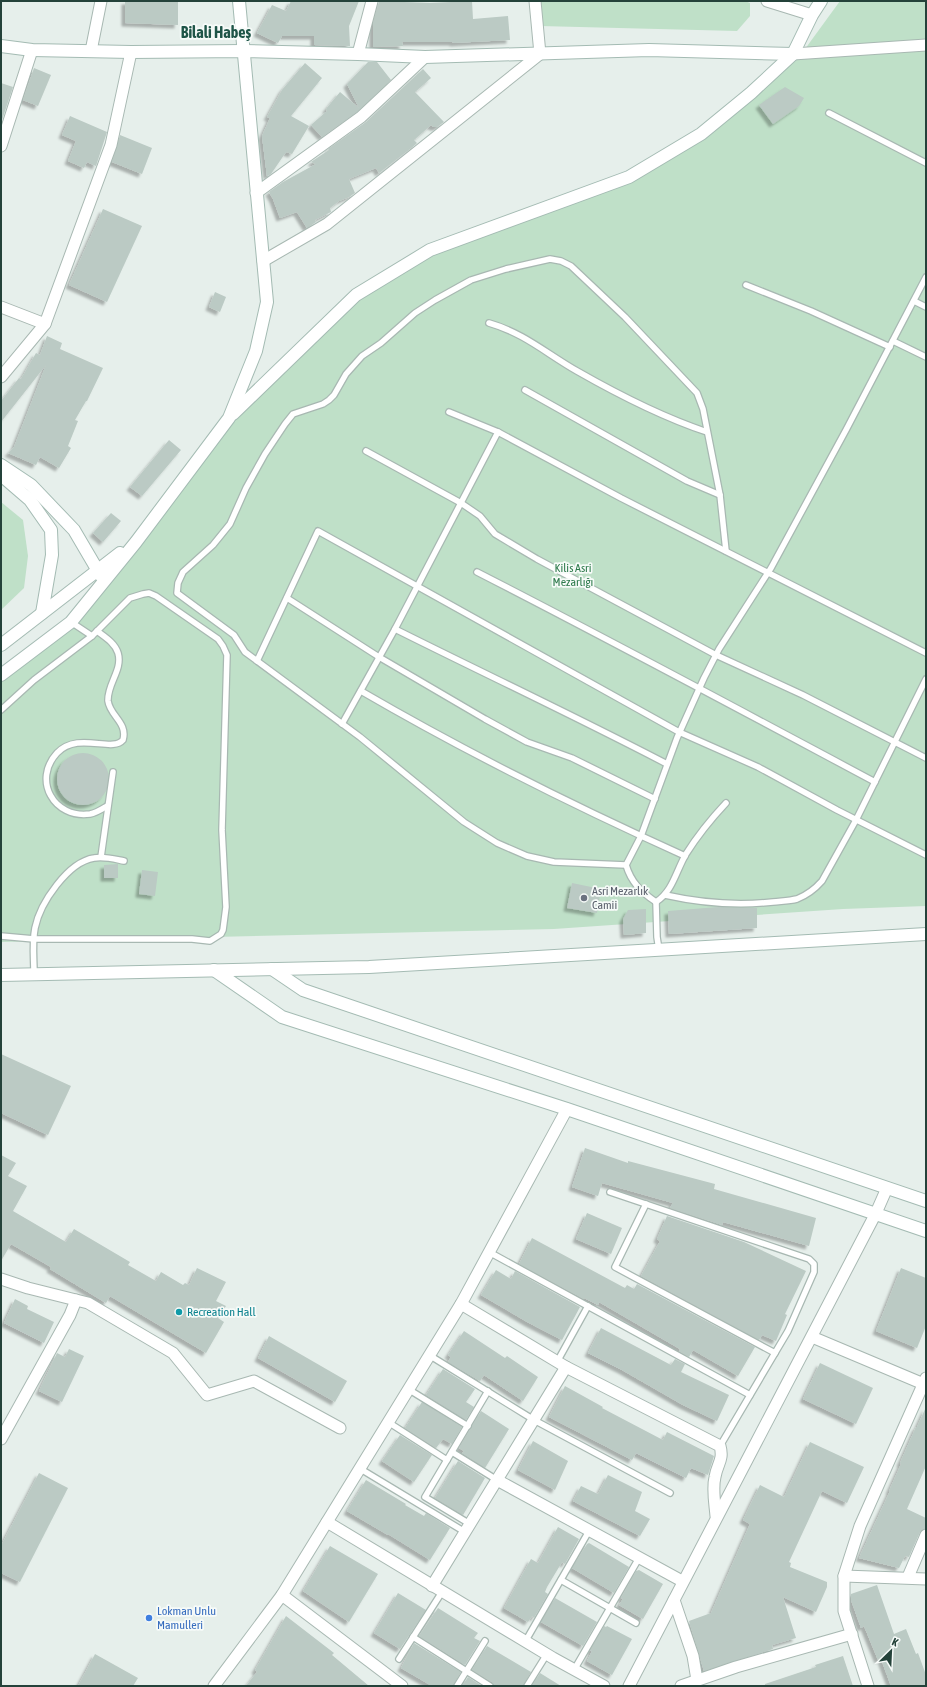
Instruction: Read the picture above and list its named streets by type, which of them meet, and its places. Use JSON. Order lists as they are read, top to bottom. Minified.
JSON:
{"districts":["Bilali Habeş"],"parks":["Kilis Asri Mezarlığı"],"places":["Asri Mezarlık Camii","Recreation Hall","Lokman Unlu Mamulleri"],"north":"top right"}
